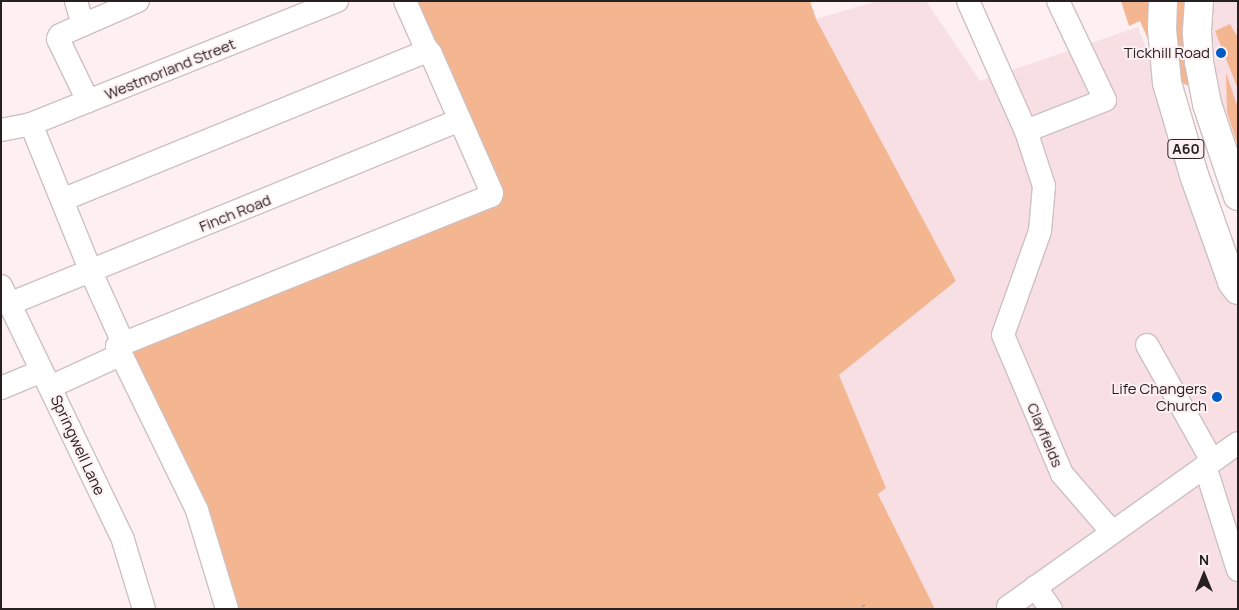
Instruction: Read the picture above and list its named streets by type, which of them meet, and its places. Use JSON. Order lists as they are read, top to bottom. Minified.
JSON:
{"streets":{"main road":["A60"],"street":["Westmorland Street","Finch Road","Clayfields","Springwell Lane"]},"crossings":[["Finch Road","Springwell Lane"]],"places":["Tickhill Road","Life Changers Church"],"north":"top"}
